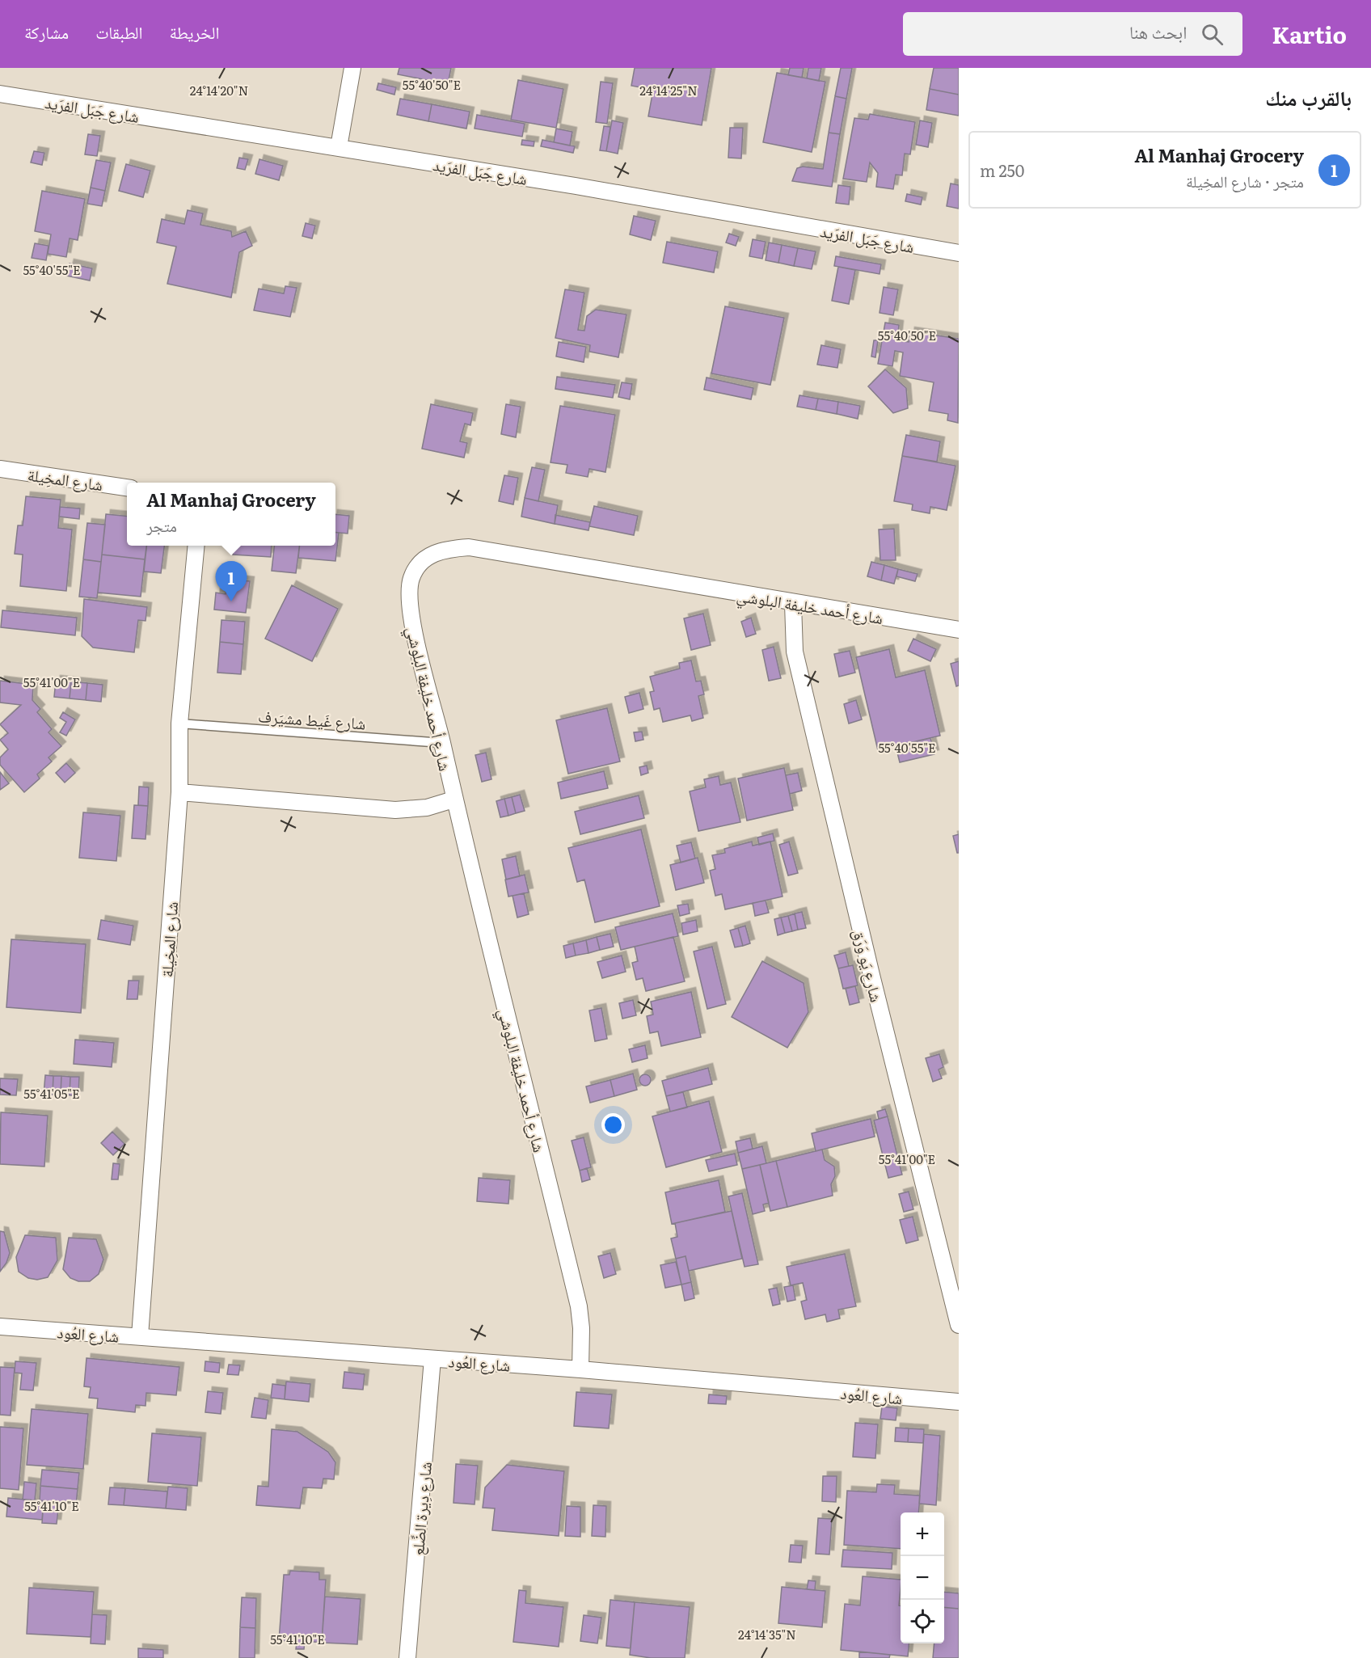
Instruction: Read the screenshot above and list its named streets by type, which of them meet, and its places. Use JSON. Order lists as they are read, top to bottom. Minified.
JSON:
{"streets":{"street":["شارع جَبَل الفرَيد","شارع المخِيلة","شارع أحمد خليفة البلوشي","شارع يَو وَرَق","شارع العُود","شارع دِيرة الضِّلع"],"lane":["شارع غَيط مشيَرف"]},"crossings":[["شارع المخِيلة","شارع غَيط مشيَرف"],["شارع المخِيلة","شارع العُود"],["شارع أحمد خليفة البلوشي","شارع غَيط مشيَرف"],["شارع أحمد خليفة البلوشي","شارع يَو وَرَق"],["شارع أحمد خليفة البلوشي","شارع العُود"],["شارع العُود","شارع دِيرة الضِّلع"]],"page":{"header":"Kartio","search":"ابحث هنا","nav":["الخريطة","الطبقات","مشاركة"],"heading":"بالقرب منك","list":[{"mark":"1","name":"Al Manhaj Grocery","note":"متجر · شارع المخِيلة","value":"250 m"}],"popup":["Al Manhaj Grocery","متجر"],"pins":"1","map_buttons":["+","−"]},"coordinates":["55°40'50\"E","24°14'20\"N","24°14'25\"N","55°40'55\"E","55°41'00\"E","55°41'05\"E","55°41'10\"E","24°14'35\"N"]}
